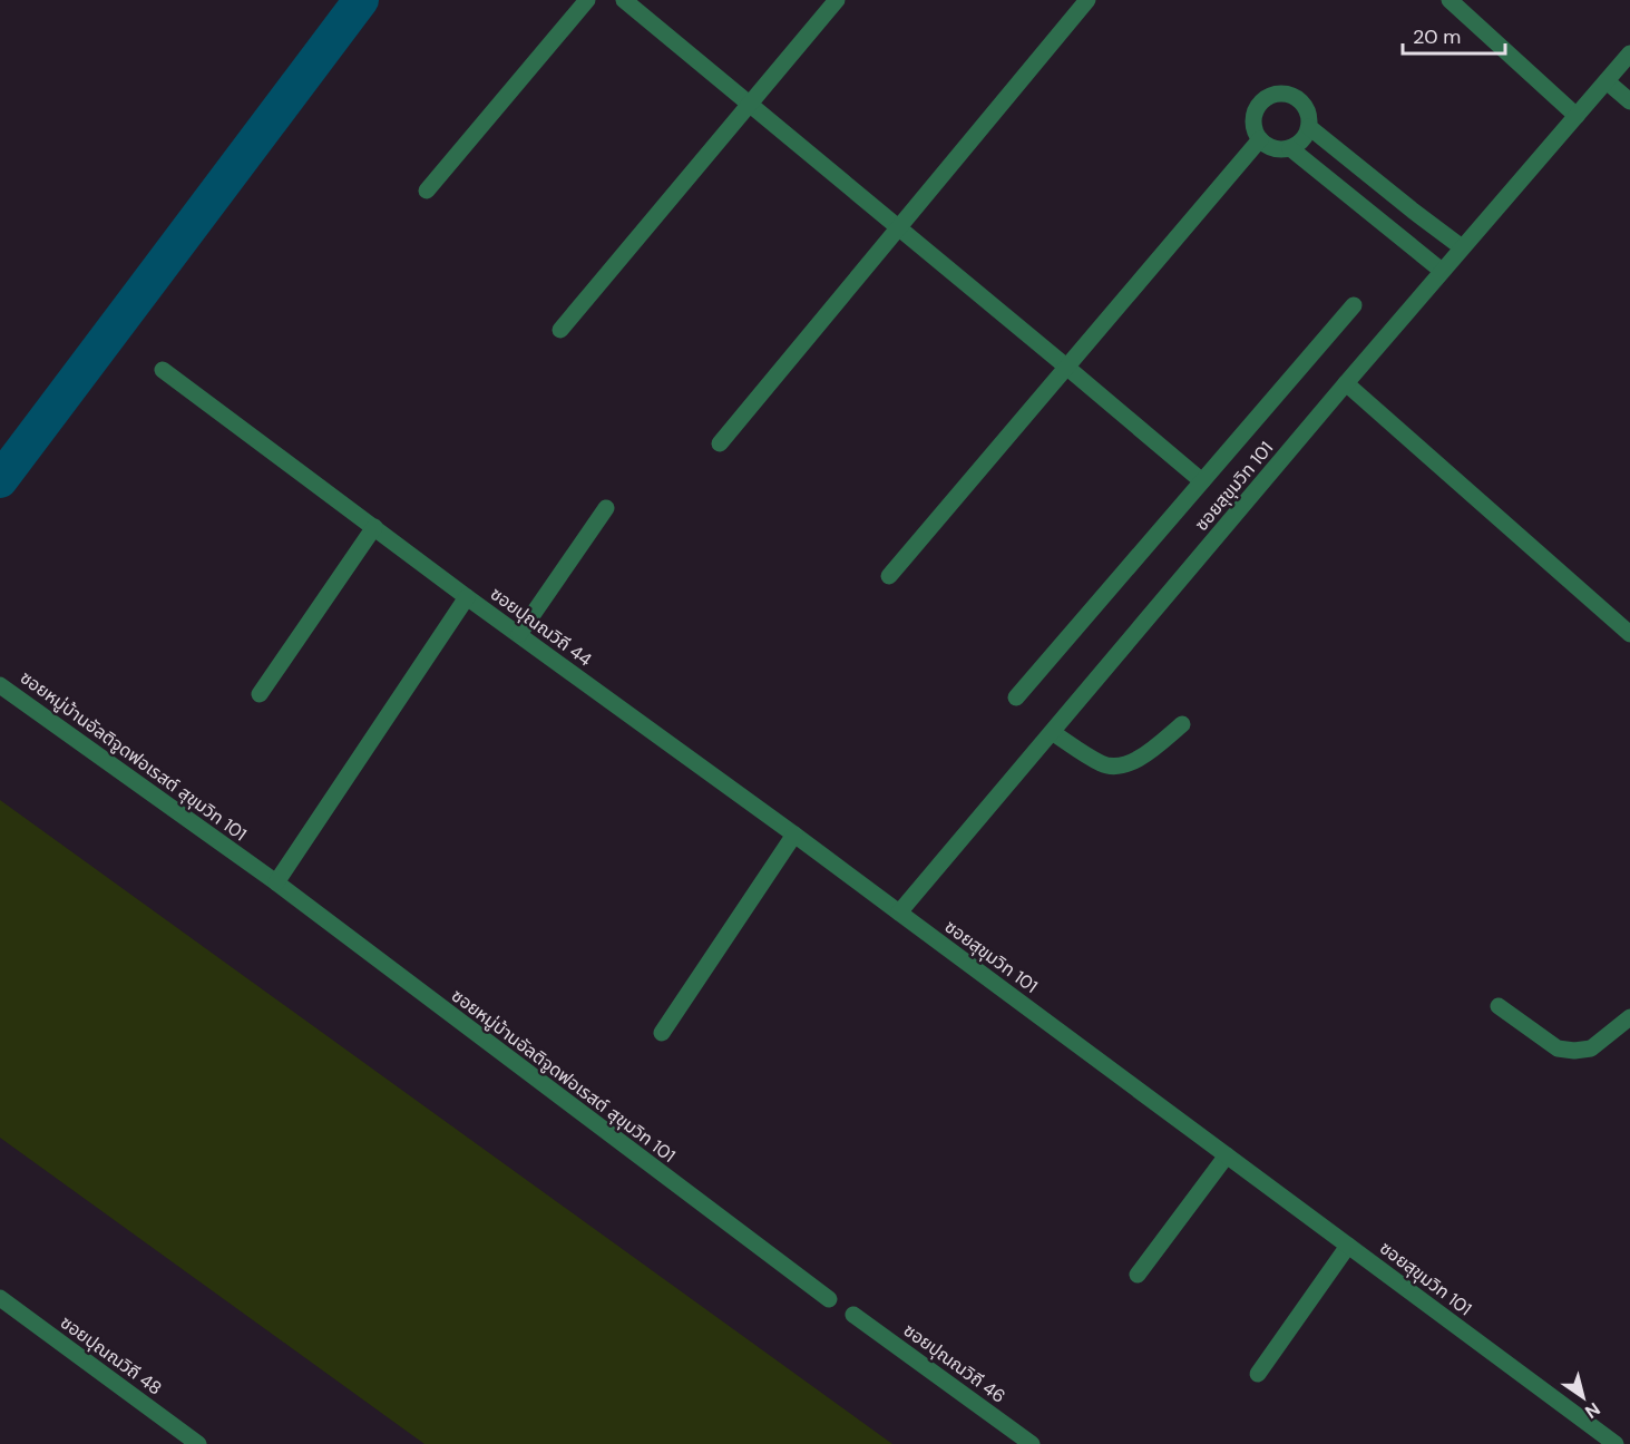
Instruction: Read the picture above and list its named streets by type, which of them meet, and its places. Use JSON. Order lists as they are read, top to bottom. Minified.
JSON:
{"streets":{"street":["ซอยสุขุมวิท 101","ซอยปุณณวิถี 44","ซอยหมู่บ้านอัลติจูดฟอเรสต์ สุขุมวิท 101","ซอยปุณณวิถี 48","ซอยปุณณวิถี 46"]},"crossings":[["ซอยสุขุมวิท 101","ซอยปุณณวิถี 44"]],"scale_bar":"20 m","north":"bottom right"}
